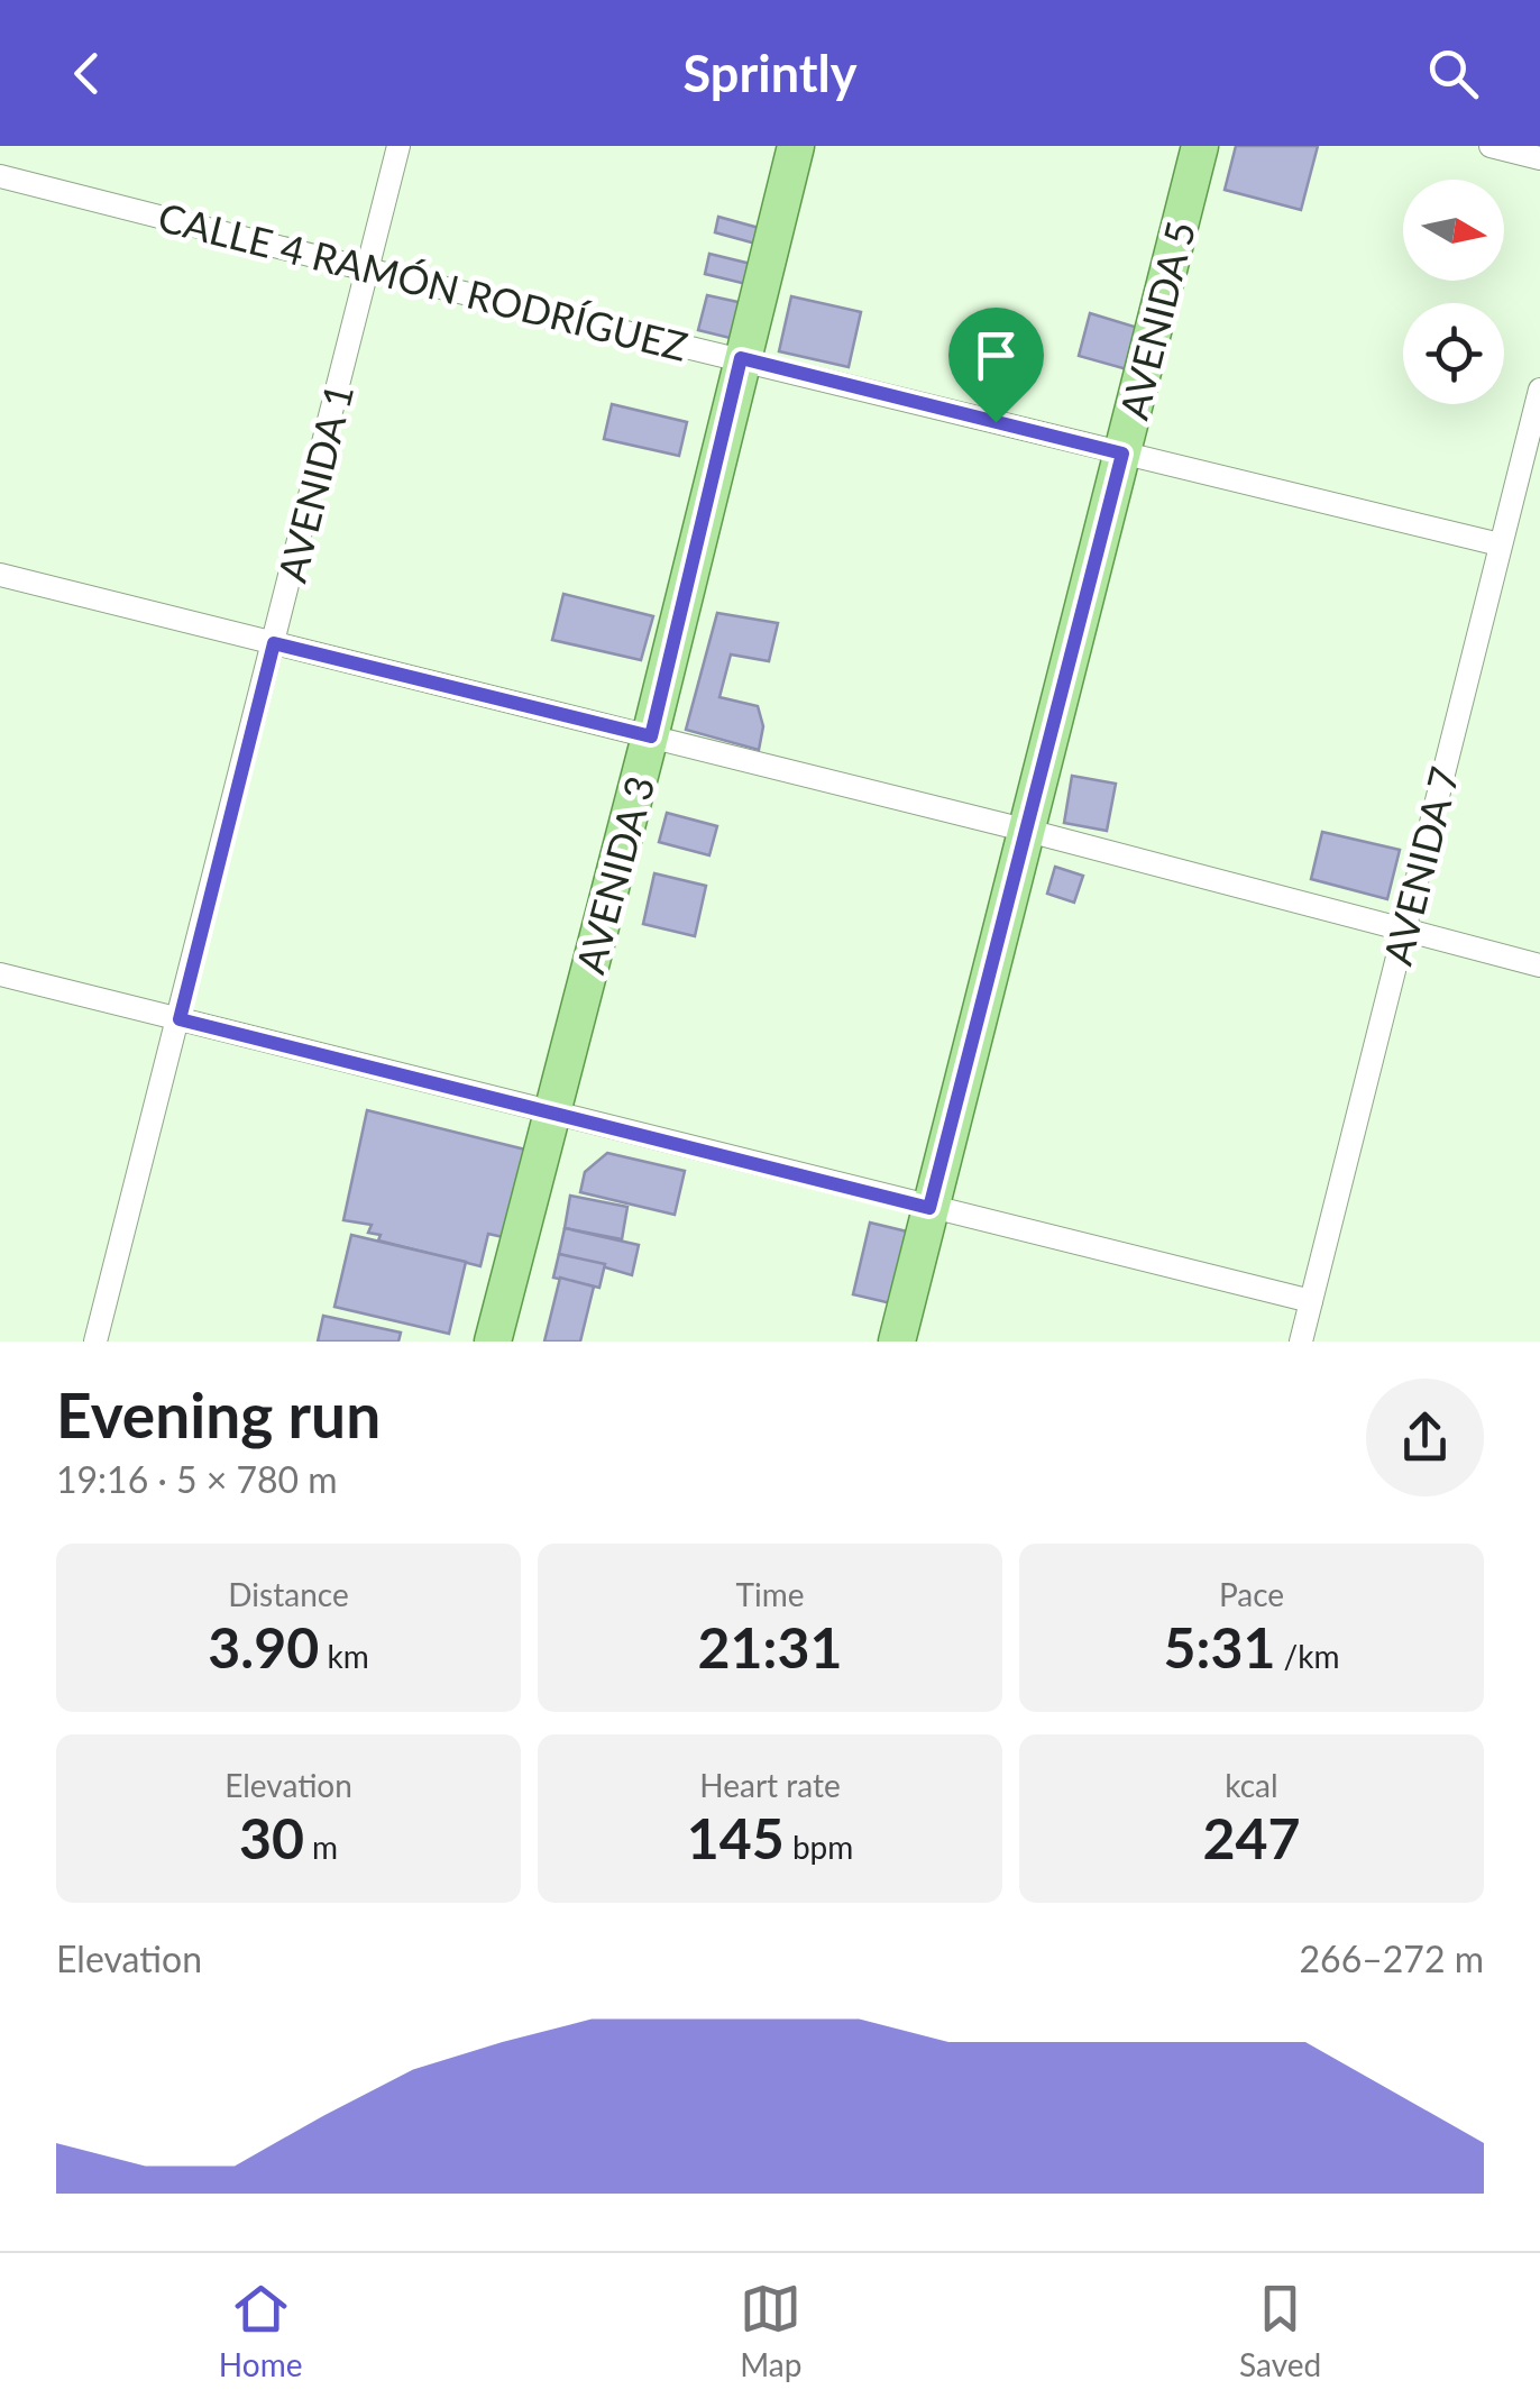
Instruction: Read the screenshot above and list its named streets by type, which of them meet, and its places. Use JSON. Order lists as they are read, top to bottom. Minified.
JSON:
{"streets":{"main road":["AVENIDA 5","AVENIDA 3"],"street":["CALLE 4 RAMÓN RODRÍGUEZ","AVENIDA 1","AVENIDA 7"]},"crossings":[["CALLE 4 RAMÓN RODRÍGUEZ","AVENIDA 5"],["CALLE 4 RAMÓN RODRÍGUEZ","AVENIDA 1"],["CALLE 4 RAMÓN RODRÍGUEZ","AVENIDA 7"],["CALLE 4 RAMÓN RODRÍGUEZ","AVENIDA 3"]],"north":"right","page":{"header":"Sprintly","heading":["Evening run","19:16 · 5 × 780 m"],"stats":[["Distance","3.90 km"],["Time","21:31"],["Pace","5:31 /km"],["Elevation","30 m"],["Heart rate","145 bpm"],["kcal","247"]],"chart":["Elevation","266–272 m"],"tabs":["Home","Map","Saved"]}}
